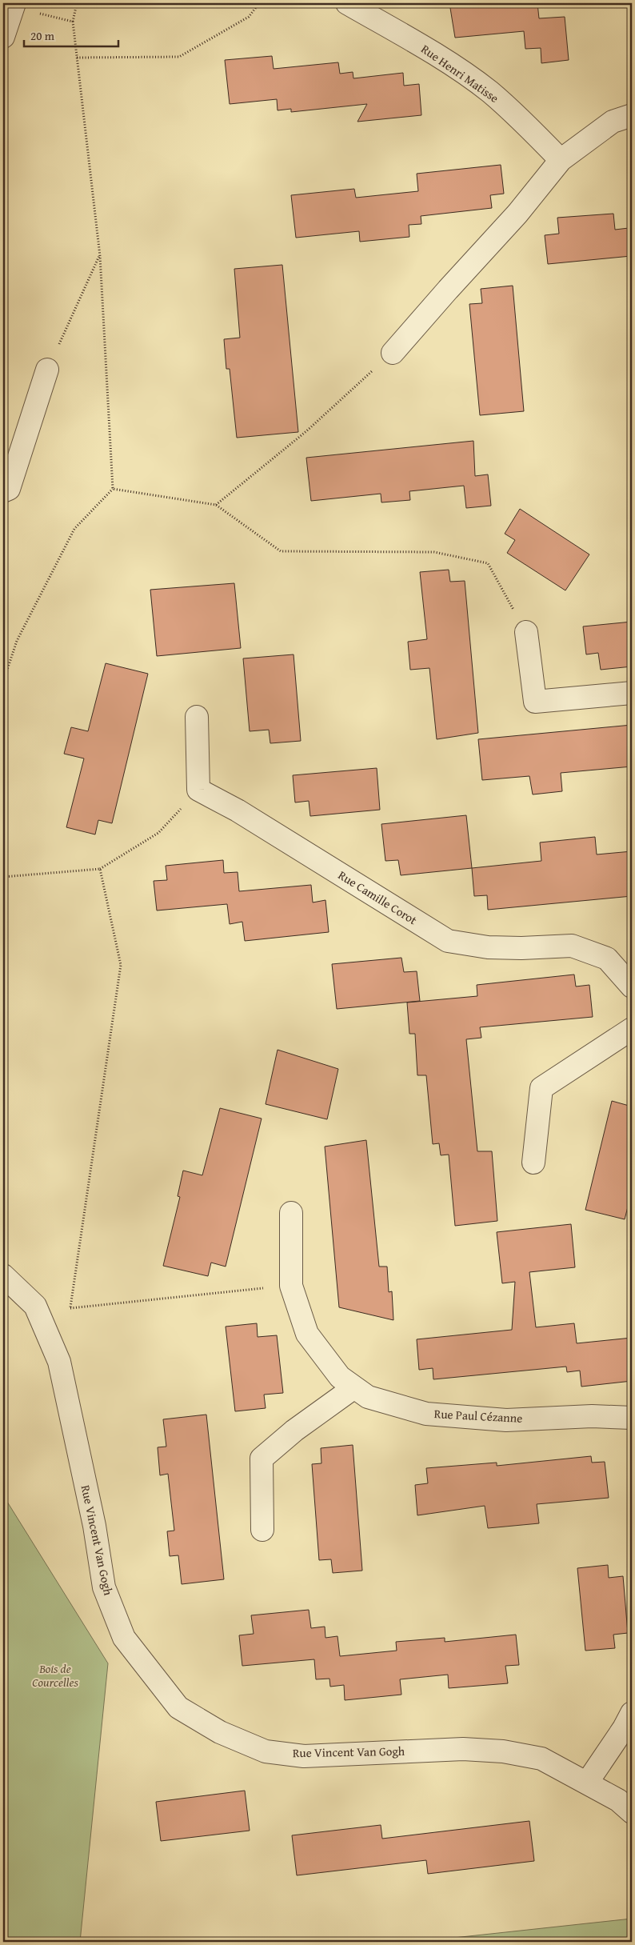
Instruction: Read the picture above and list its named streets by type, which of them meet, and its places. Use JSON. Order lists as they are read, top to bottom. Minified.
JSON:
{"streets":{"street":["Rue Henri Matisse","Rue Camille Corot","Rue Paul Cézanne","Rue Vincent Van Gogh"]},"parks":["Bois de Courcelles"],"scale_bar":"20 m"}
